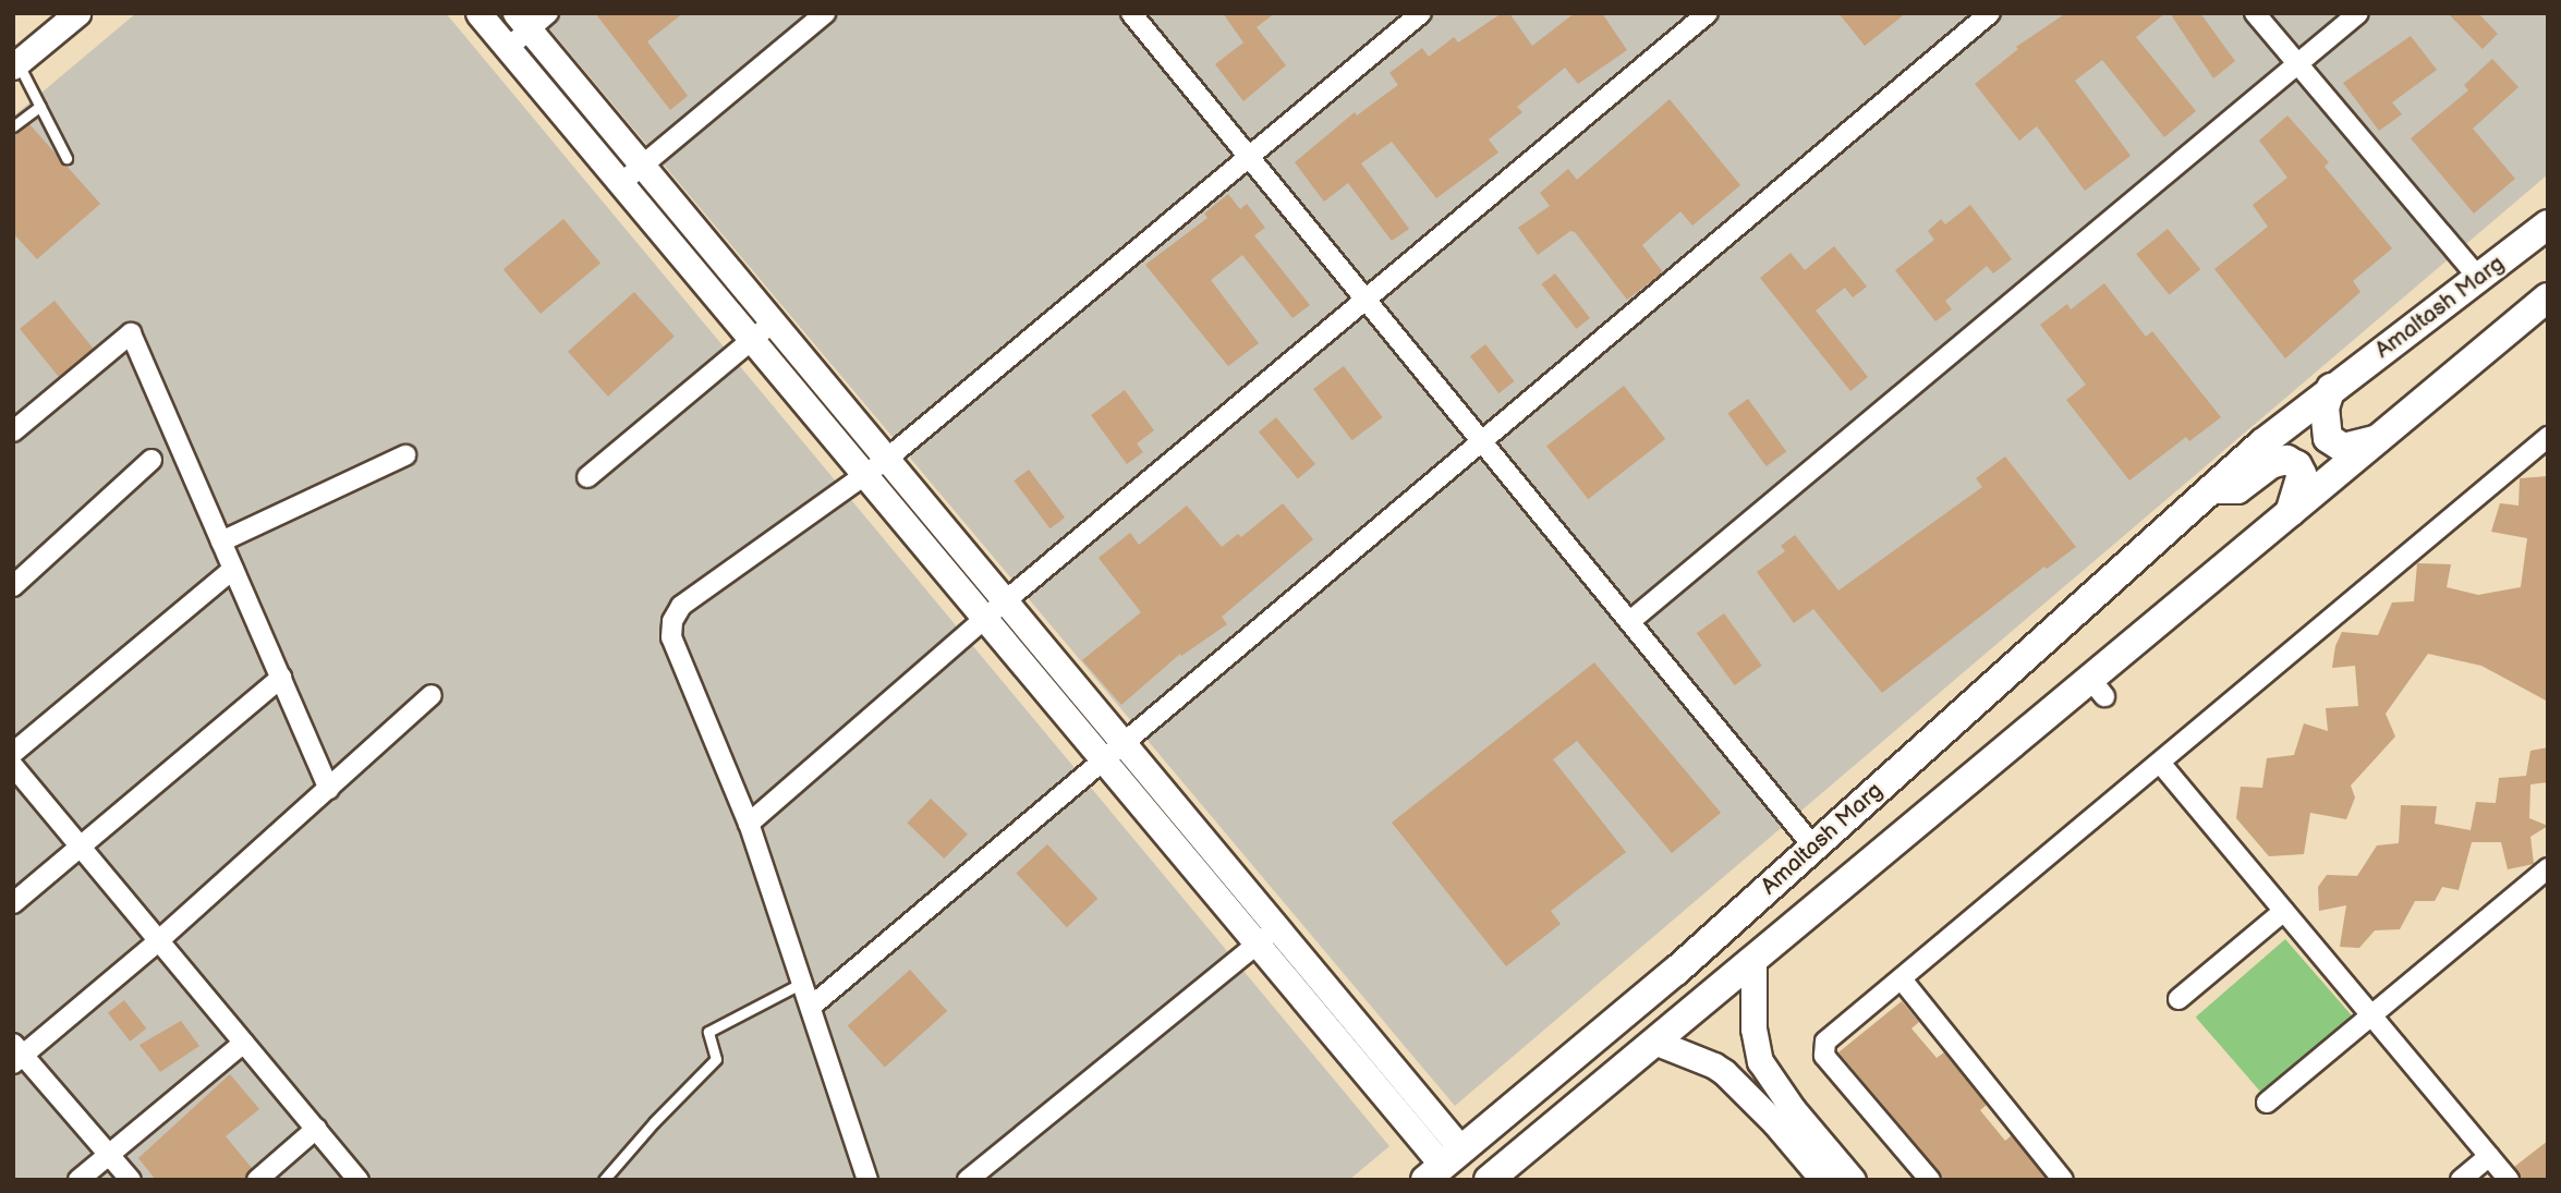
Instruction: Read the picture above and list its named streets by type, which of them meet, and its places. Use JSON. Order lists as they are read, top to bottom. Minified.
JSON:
{"streets":{"main road":["Amaltash Marg"]}}
